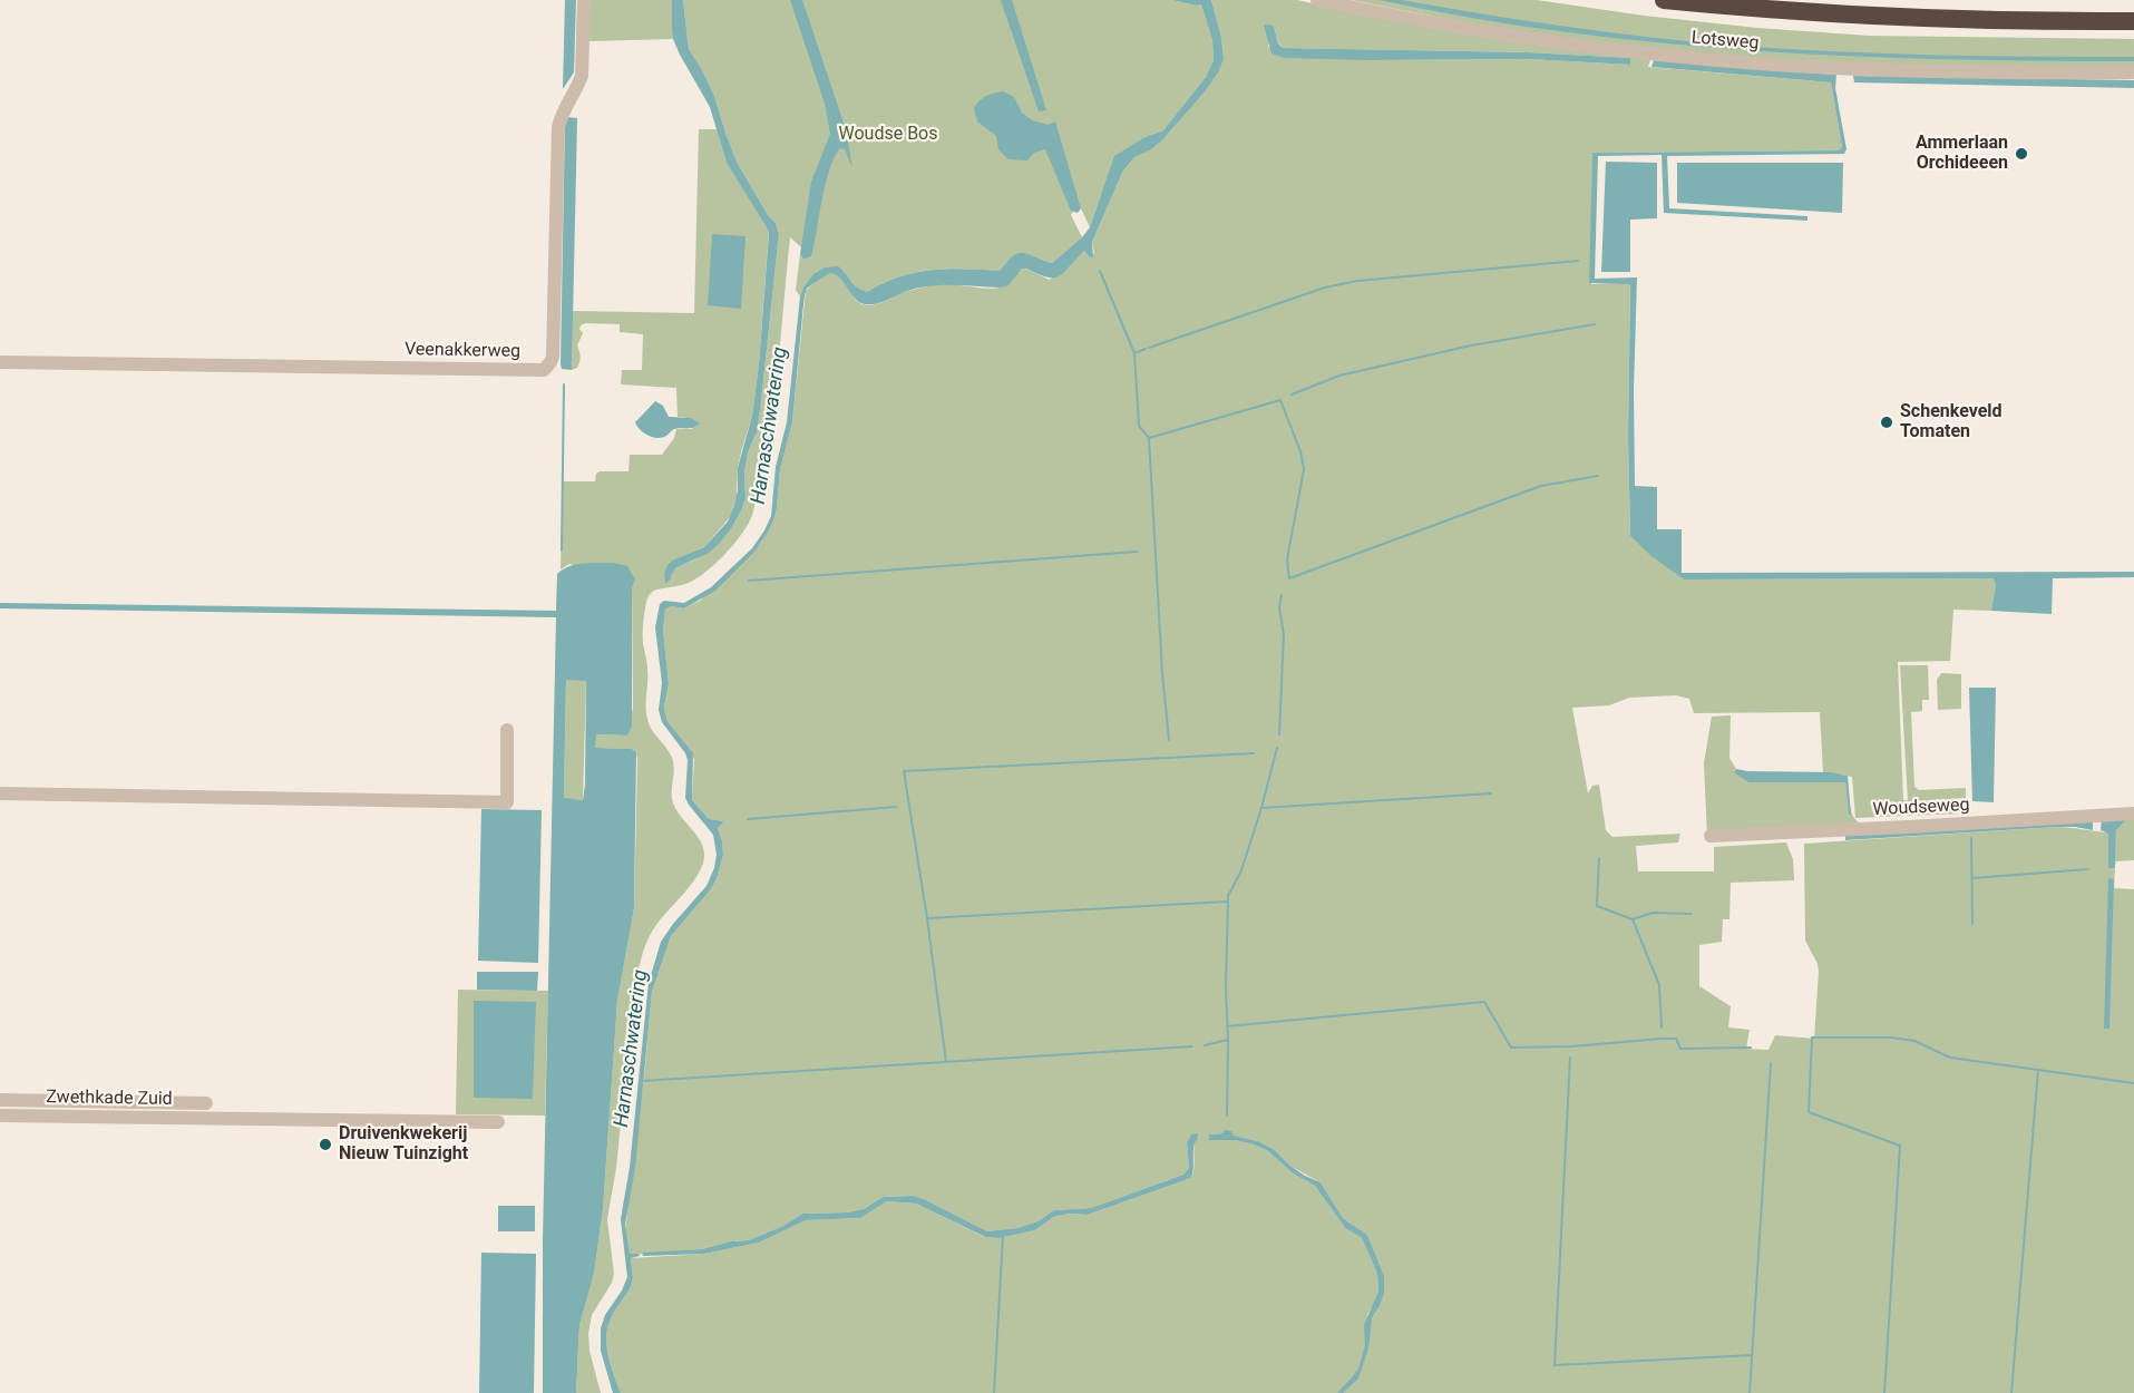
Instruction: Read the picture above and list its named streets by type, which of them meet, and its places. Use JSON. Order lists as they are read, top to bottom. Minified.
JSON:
{"streets":{"street":["Lotsweg","Veenakkerweg","Woudseweg","Zwethkade Zuid"]},"water":["Harnaschwatering"],"parks":["Woudse Bos"],"places":["Ammerlaan Orchideeen","Schenkeveld Tomaten","Druivenkwekerij Nieuw Tuinzight"]}
